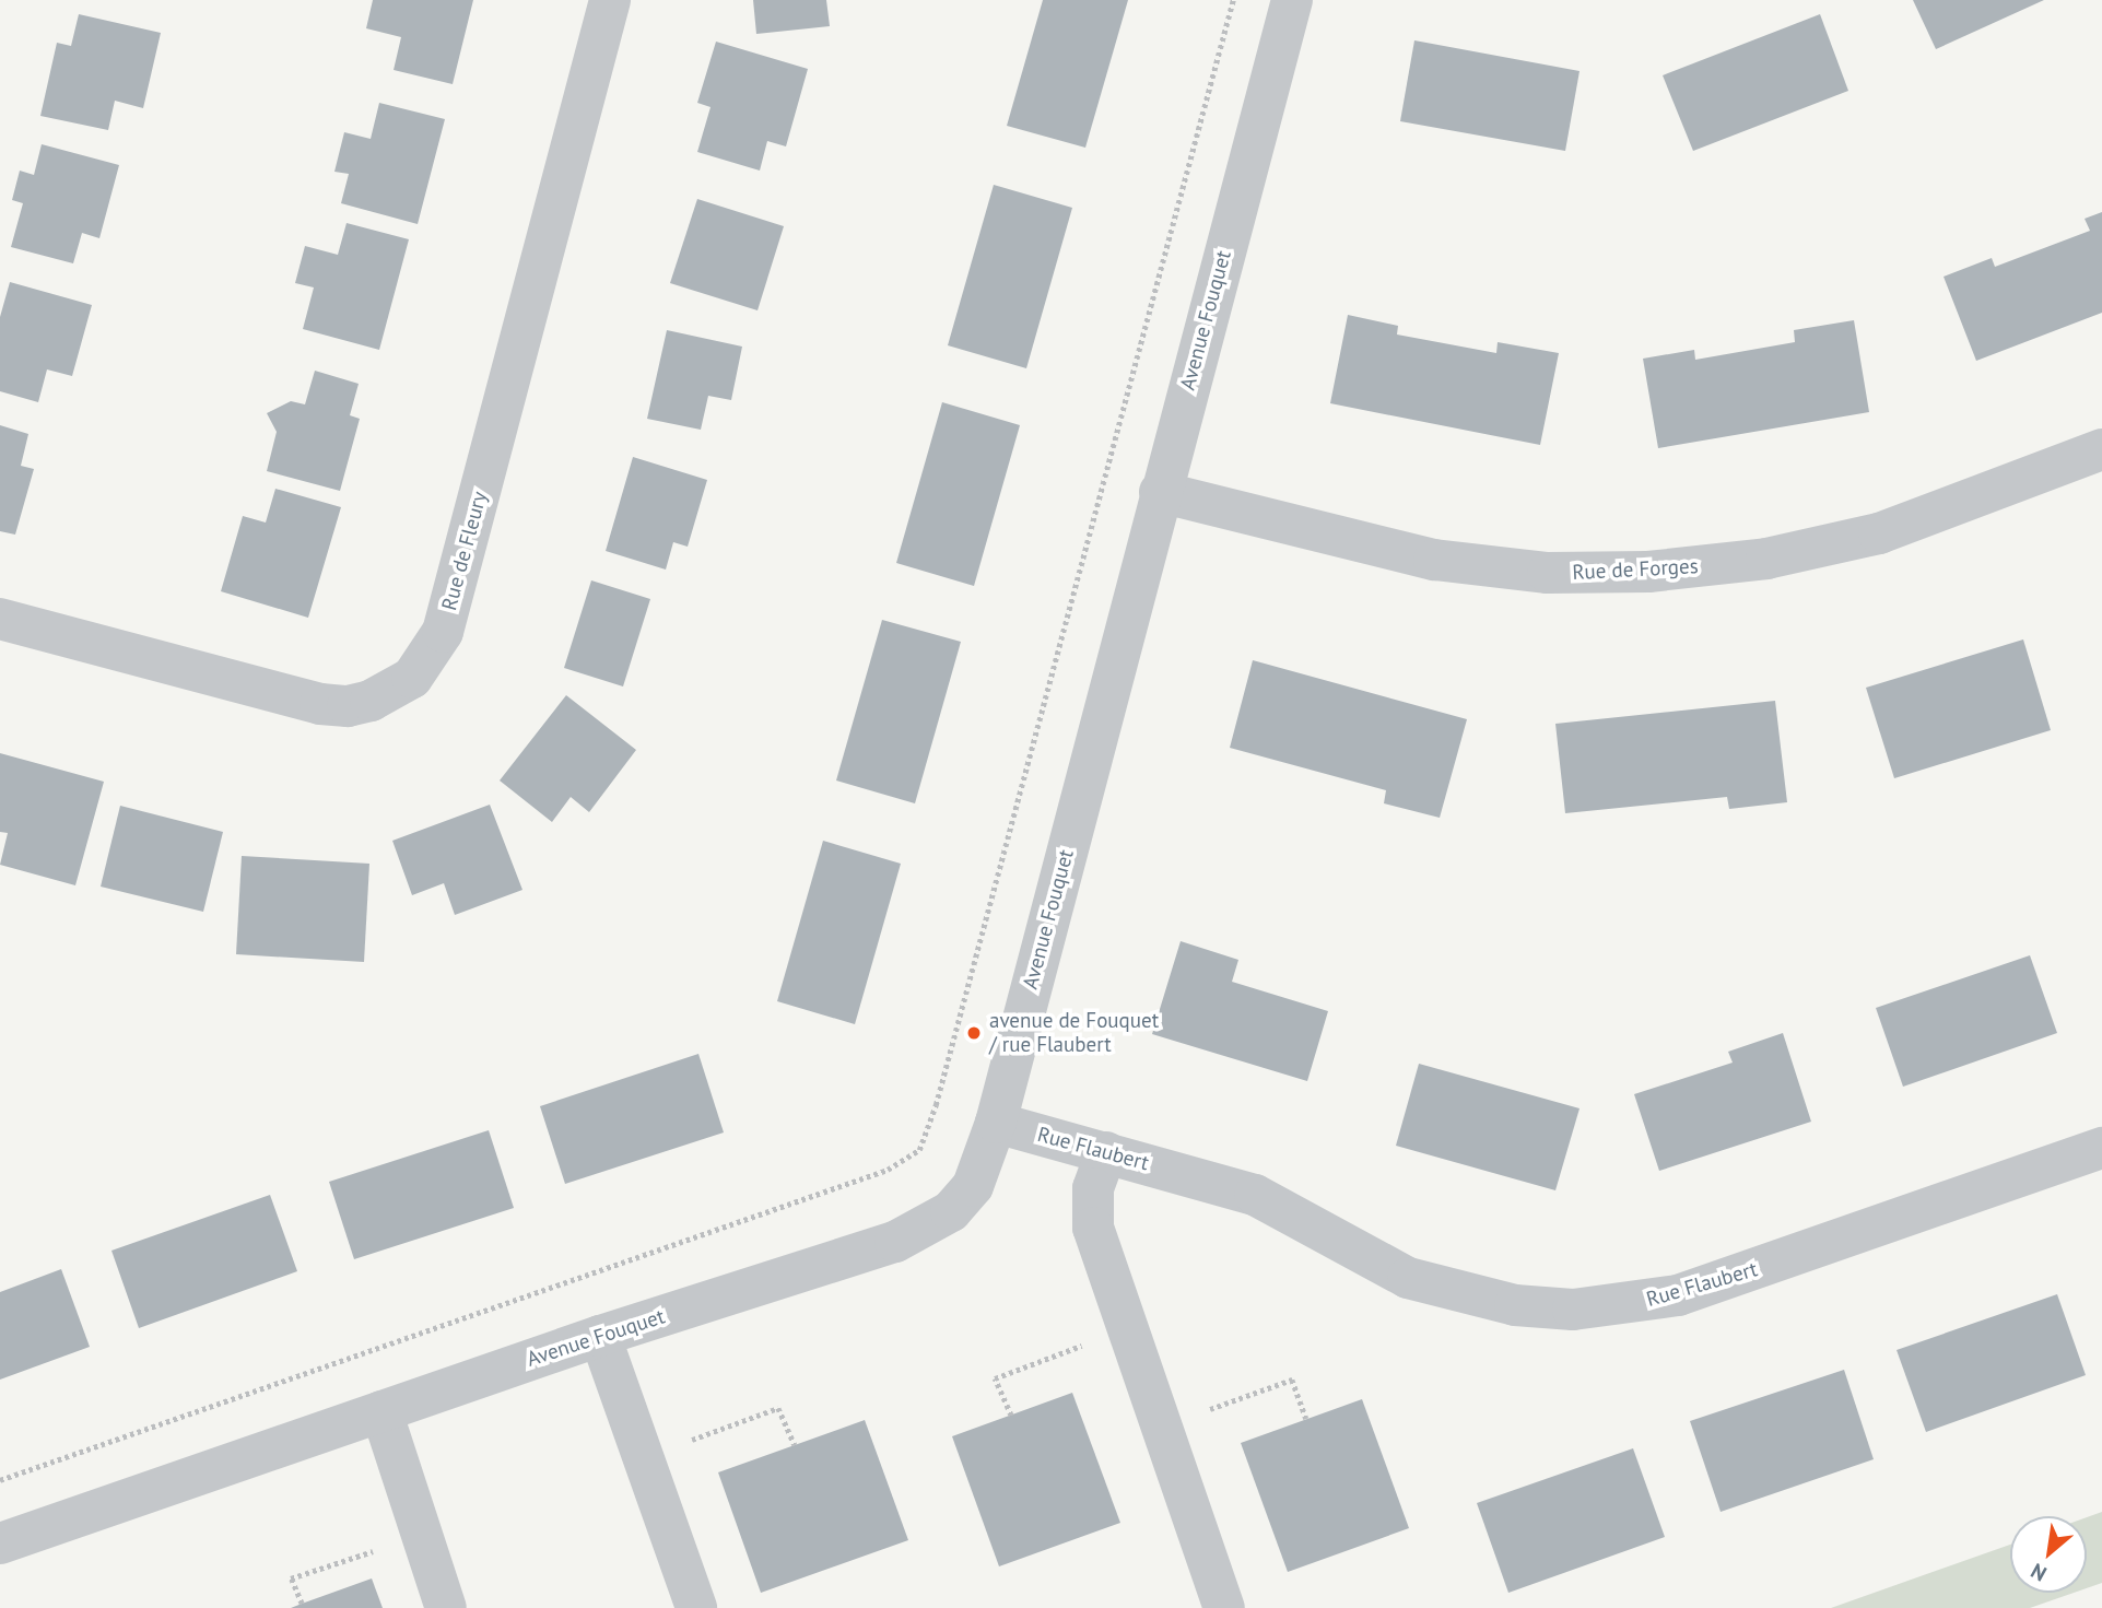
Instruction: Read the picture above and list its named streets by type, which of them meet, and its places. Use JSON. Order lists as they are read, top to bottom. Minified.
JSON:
{"streets":{"street":["Avenue Fouquet","Rue de Fleury","Rue de Forges","Rue Flaubert"]},"crossings":[["Avenue Fouquet","Rue de Forges"],["Avenue Fouquet","Rue Flaubert"]],"places":["avenue de Fouquet / rue Flaubert"],"north":"bottom left"}
